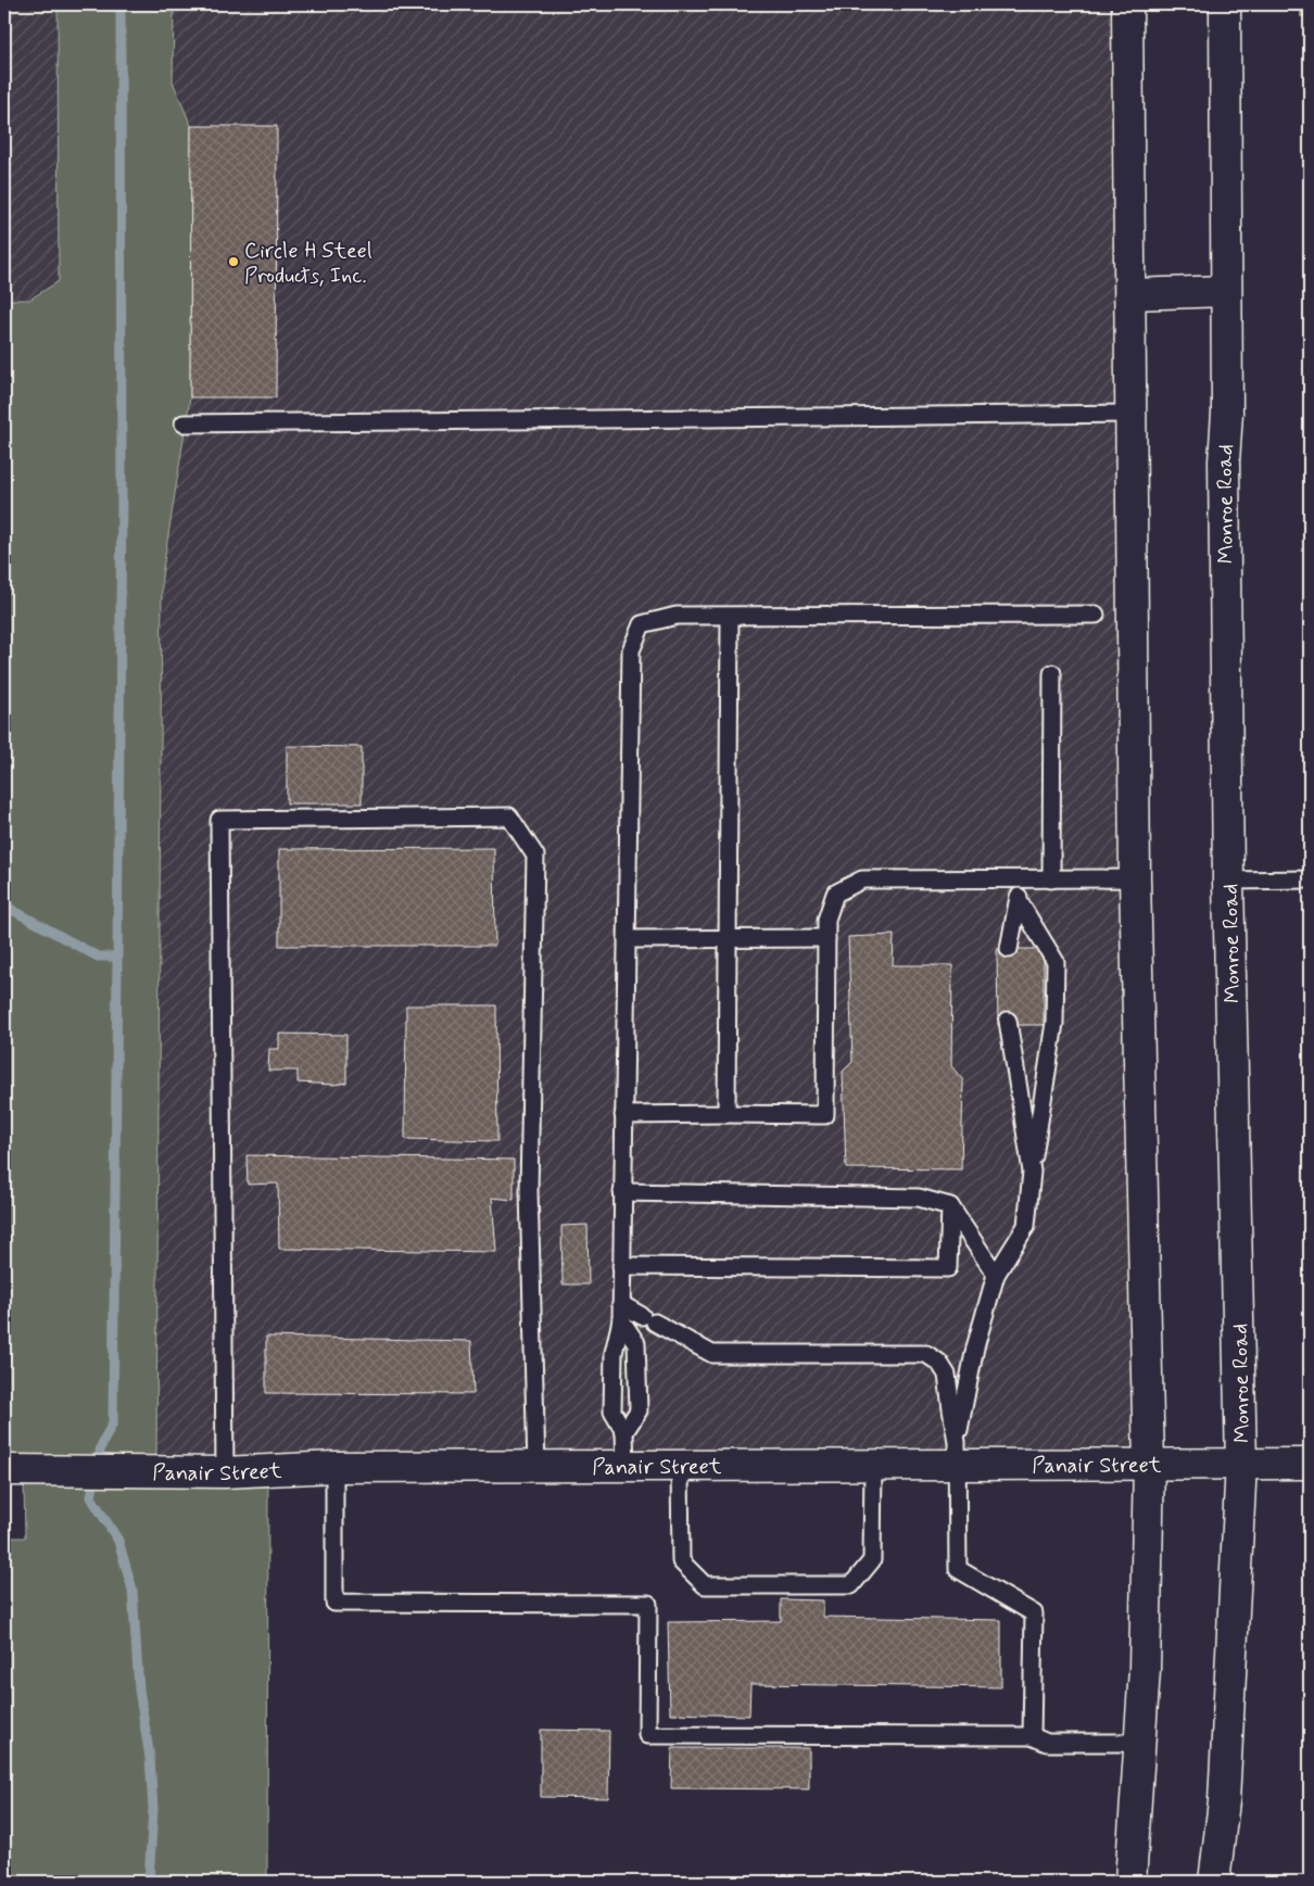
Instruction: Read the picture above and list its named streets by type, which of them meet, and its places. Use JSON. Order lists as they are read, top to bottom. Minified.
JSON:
{"streets":{"main road":["Monroe Road","Panair Street"]},"crossings":[["Monroe Road","Panair Street"]],"places":["Circle H Steel Products, Inc."]}
